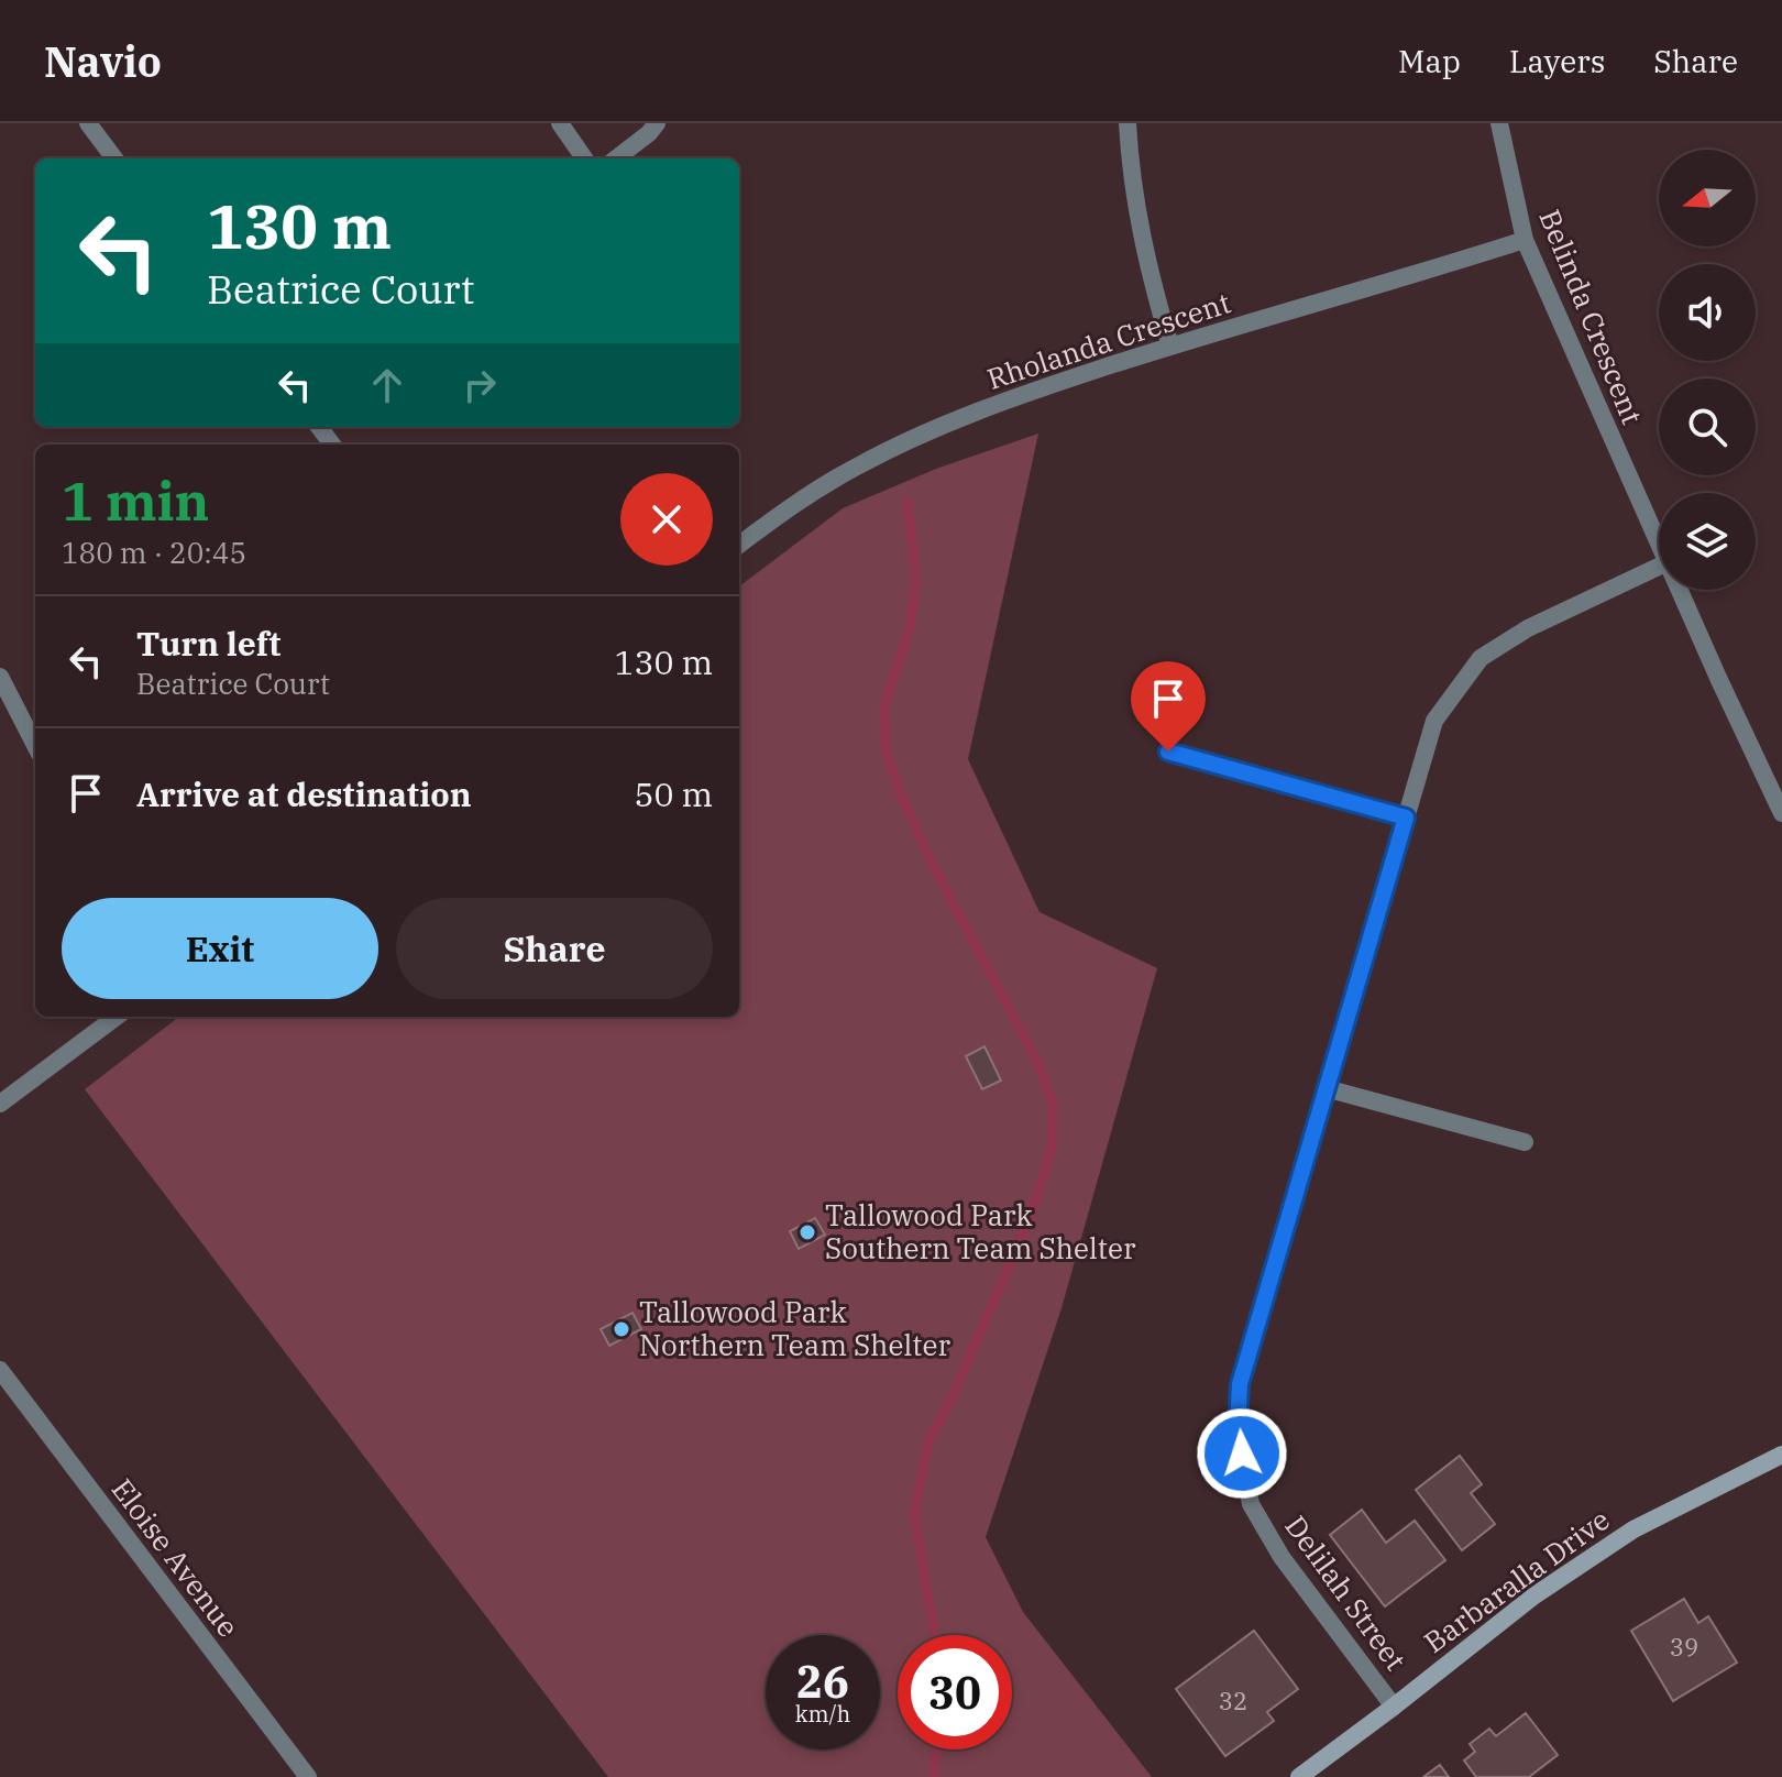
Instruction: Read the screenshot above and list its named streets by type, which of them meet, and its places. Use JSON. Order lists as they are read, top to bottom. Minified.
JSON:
{"streets":{"street":["Belinda Crescent","Rholanda Crescent","Eloise Avenue","Barbaralla Drive","Delilah Street"]},"crossings":[["Belinda Crescent","Rholanda Crescent"],["Barbaralla Drive","Delilah Street"]],"places":["Tallowood Park Southern Team Shelter","Tallowood Park Northern Team Shelter"],"house_numbers":["39","32"],"north":"left","page":{"header":"Navio","nav":["Map","Layers","Share"],"turn":["130 m","Beatrice Court"],"heading":["1 min","180 m · 20:45"],"list":[{"name":"Turn left","note":"Beatrice Court","value":"130 m"},{"name":"Arrive at destination","value":"50 m"}],"buttons":["Exit","Share"],"speed":"26 km/h","limit":"30"}}
